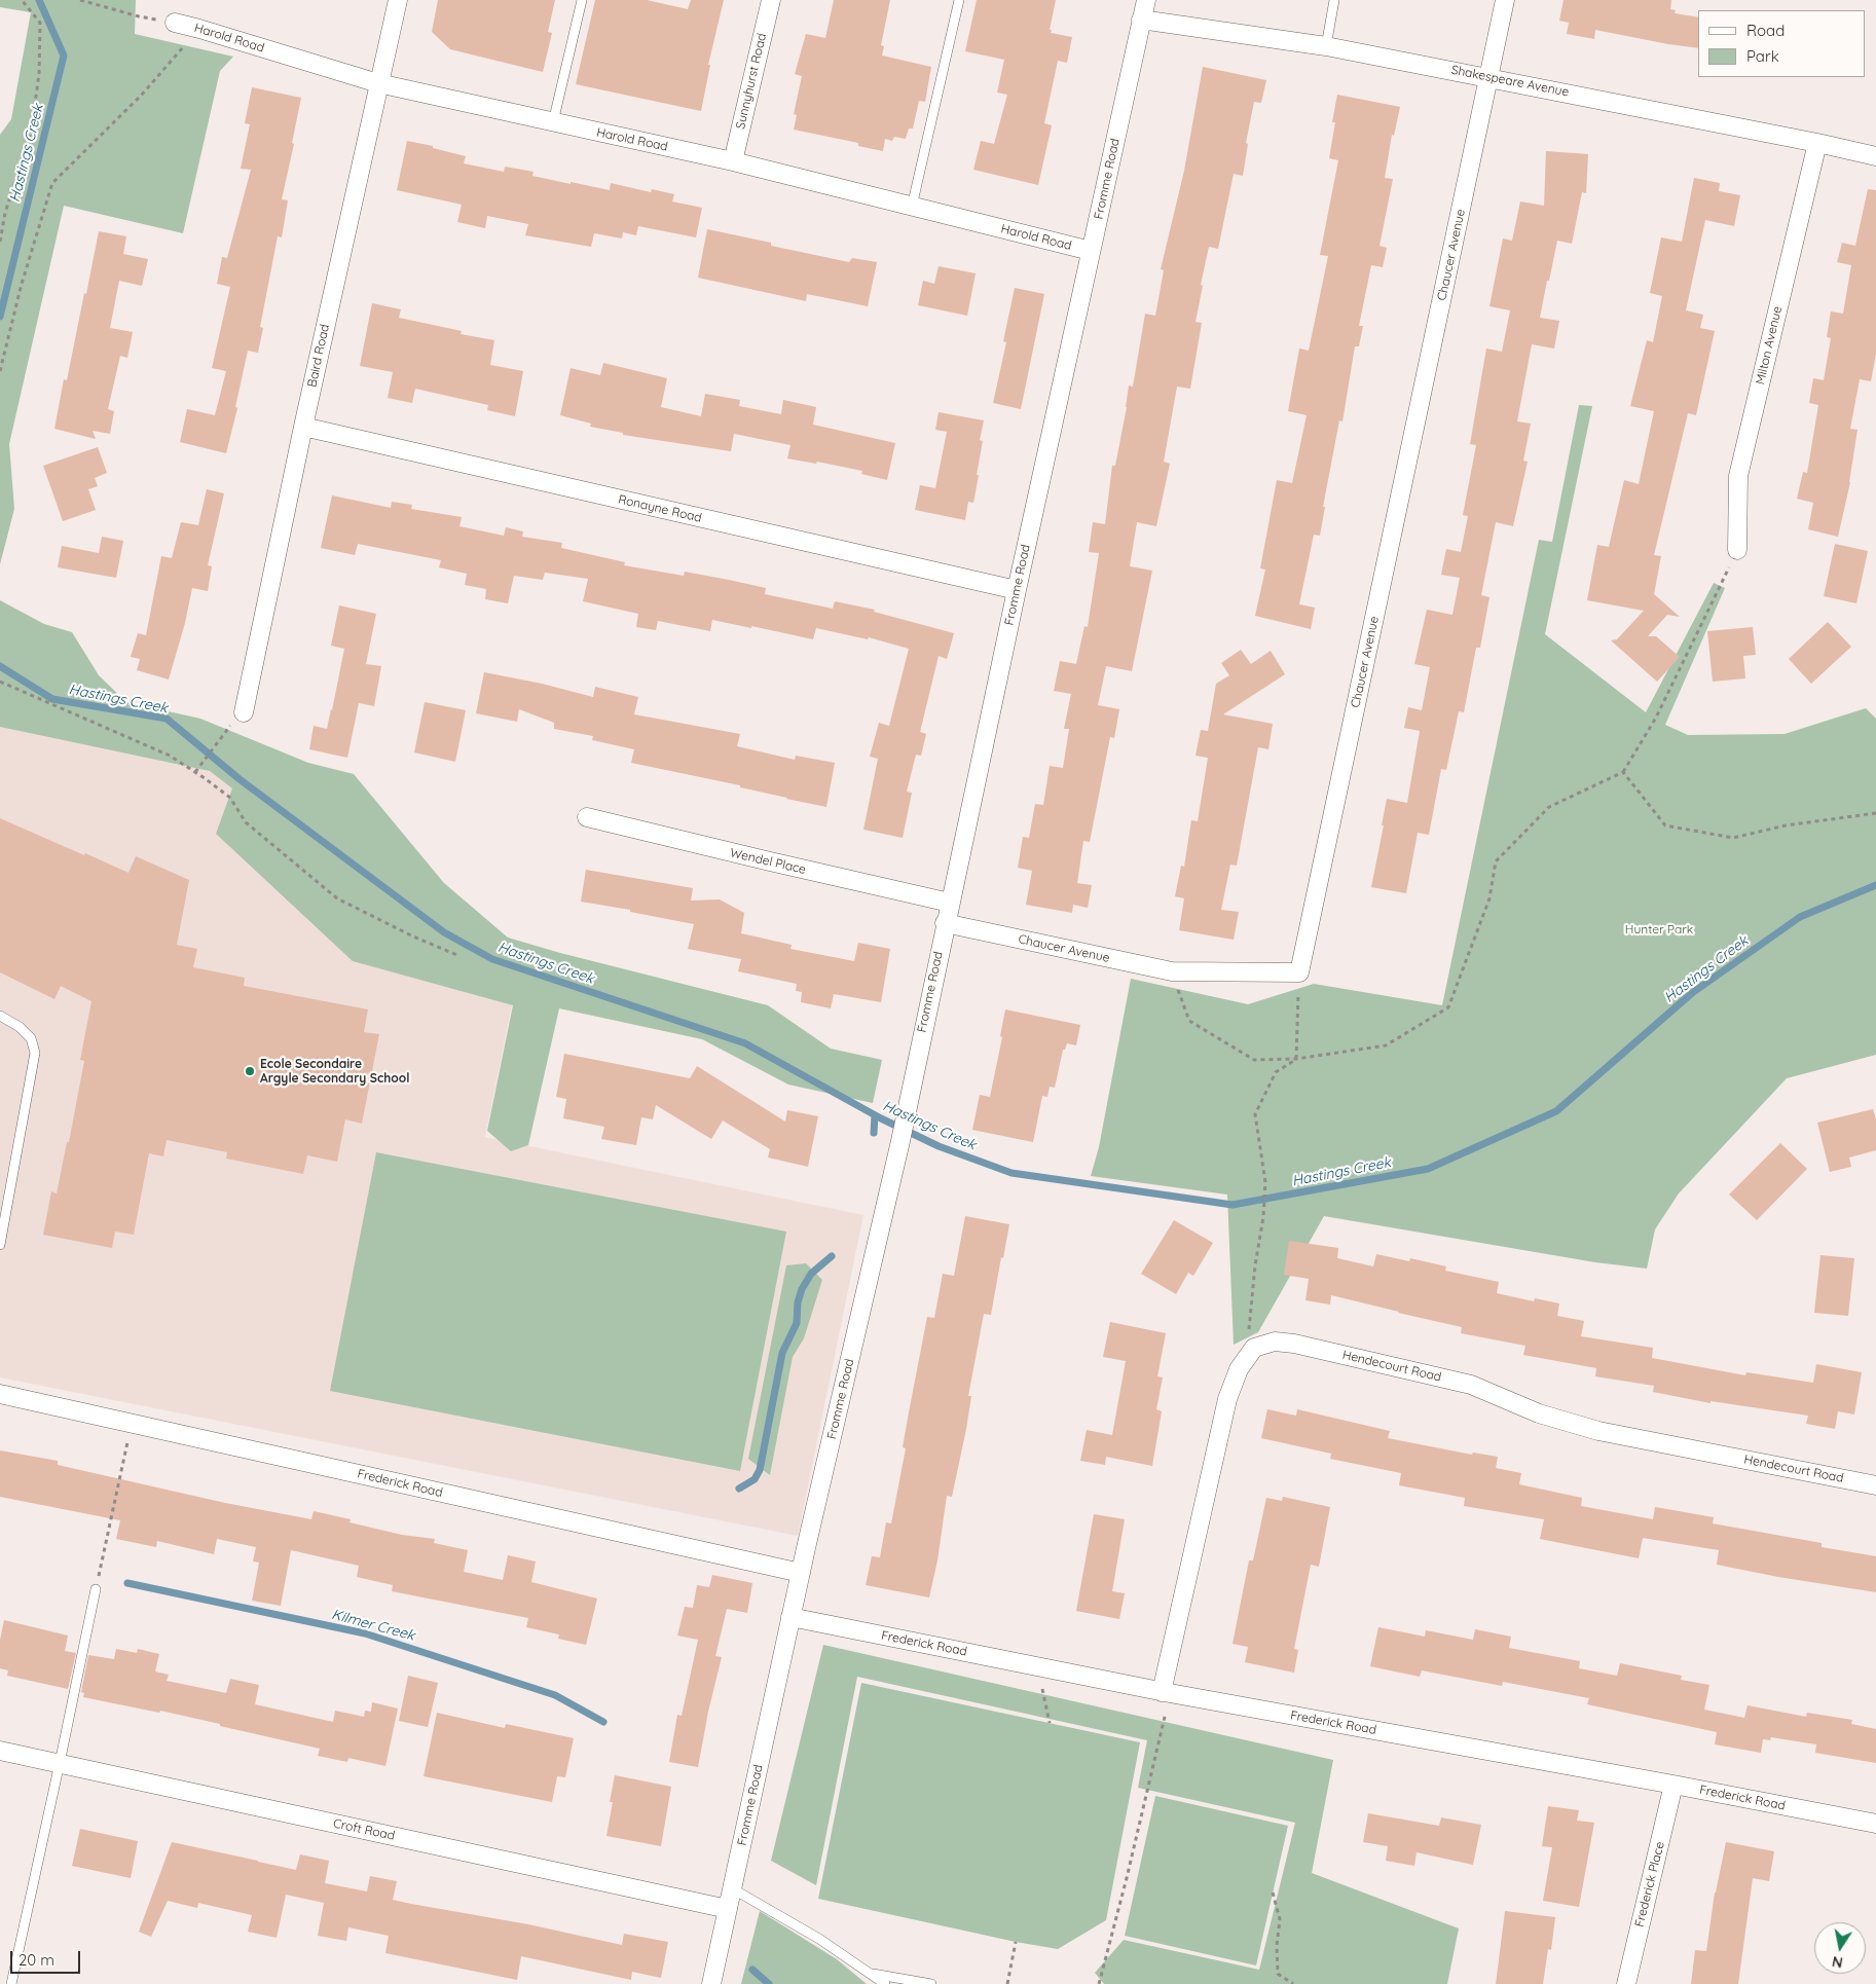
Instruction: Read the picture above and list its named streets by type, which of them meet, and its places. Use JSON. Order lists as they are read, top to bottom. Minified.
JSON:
{"streets":{"street":["Harold Road","Sunnyhurst Road","Shakespeare Avenue","Fromme Road","Chaucer Avenue","Milton Avenue","Baird Road","Ronayne Road","Wendel Place","Hendecourt Road","Frederick Road","Croft Road","Frederick Place"]},"crossings":[["Harold Road","Sunnyhurst Road"],["Harold Road","Fromme Road"],["Harold Road","Baird Road"],["Shakespeare Avenue","Fromme Road"],["Shakespeare Avenue","Chaucer Avenue"],["Shakespeare Avenue","Milton Avenue"],["Fromme Road","Chaucer Avenue"],["Fromme Road","Ronayne Road"],["Fromme Road","Wendel Place"],["Fromme Road","Frederick Road"],["Fromme Road","Croft Road"],["Baird Road","Ronayne Road"],["Hendecourt Road","Frederick Road"],["Frederick Road","Frederick Place"]],"water":["Hastings Creek","Kilmer Creek"],"parks":["Hunter Park"],"places":["Ecole Secondaire Argyle Secondary School"],"legend":["Road","Park"],"scale_bar":"20 m","north":"bottom"}
